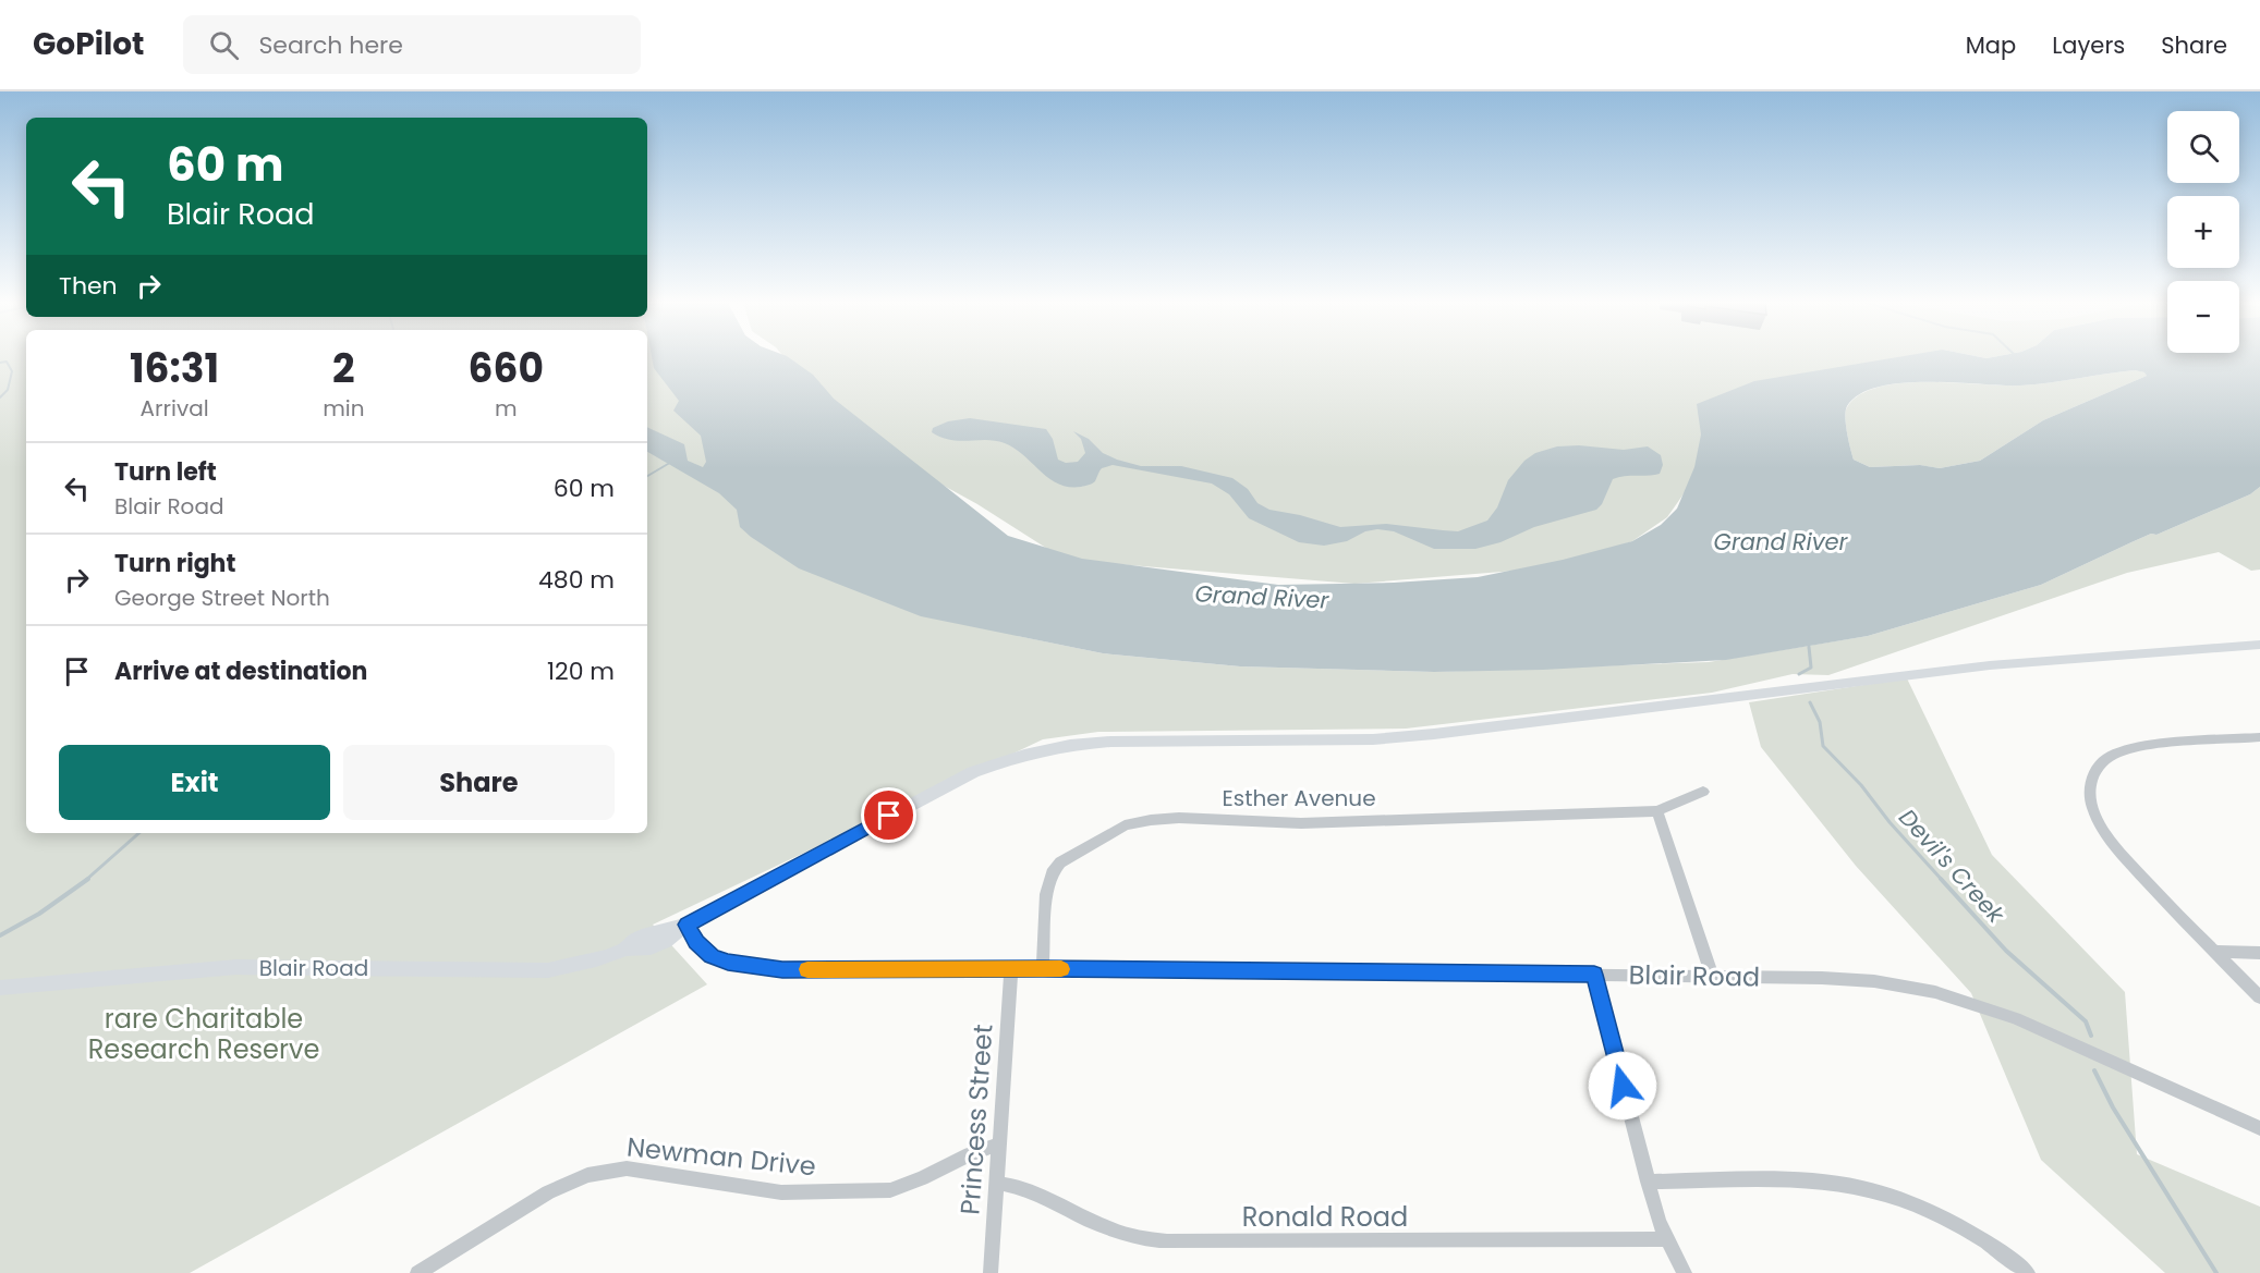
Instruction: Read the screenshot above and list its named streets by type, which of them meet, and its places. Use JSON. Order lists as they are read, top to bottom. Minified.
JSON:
{"streets":{"main road":["Blair Road"],"street":["Esther Avenue","Princess Street","Newman Drive","Ronald Road"]},"crossings":[["Esther Avenue","Blair Road"],["Blair Road","Princess Street"],["Princess Street","Newman Drive"],["Princess Street","Ronald Road"]],"water":["Grand River","Devil's Creek"],"parks":["rare Charitable Research Reserve"],"page":{"header":"GoPilot","search":"Search here","nav":["Map","Layers","Share"],"map_buttons":["+","−"],"turn":["60 m","Blair Road"],"then":"Then","eta":["16:31","Arrival","2","min","660","m"],"list":[{"name":"Turn left","note":"Blair Road","value":"60 m"},{"name":"Turn right","note":"George Street North","value":"480 m"},{"name":"Arrive at destination","value":"120 m"}],"buttons":["Exit","Share"]}}
